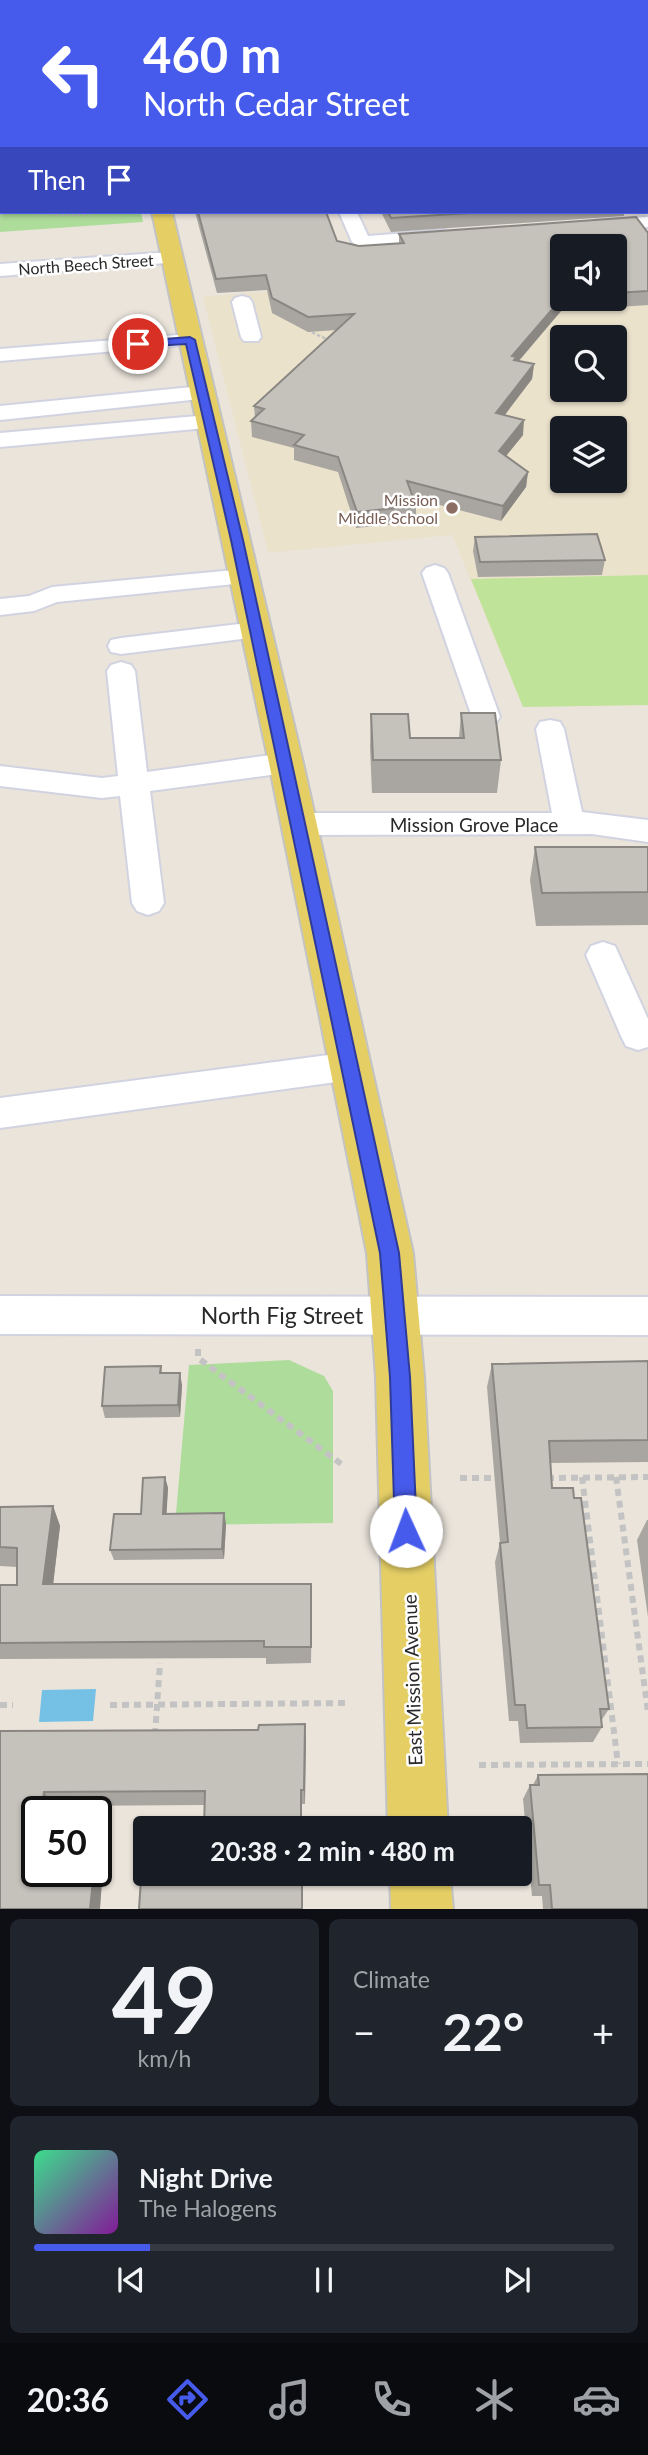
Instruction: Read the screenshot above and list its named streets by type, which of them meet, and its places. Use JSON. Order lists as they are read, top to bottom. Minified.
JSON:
{"streets":{"main road":["East Mission Avenue"],"street":["North Beech Street","Mission Grove Place","North Fig Street"]},"crossings":[["North Beech Street","East Mission Avenue"],["Mission Grove Place","East Mission Avenue"],["North Fig Street","East Mission Avenue"]],"places":["Mission Middle School"],"page":{"turn":["460 m","North Cedar Street"],"then":"Then","limit":"50","trip":"20:38 · 2 min · 480 m","tile":[["49","km/h"],"Climate"],"heat":["−","22°","+"],"song":["Night Drive","The Halogens"],"tabs":"20:36"}}
